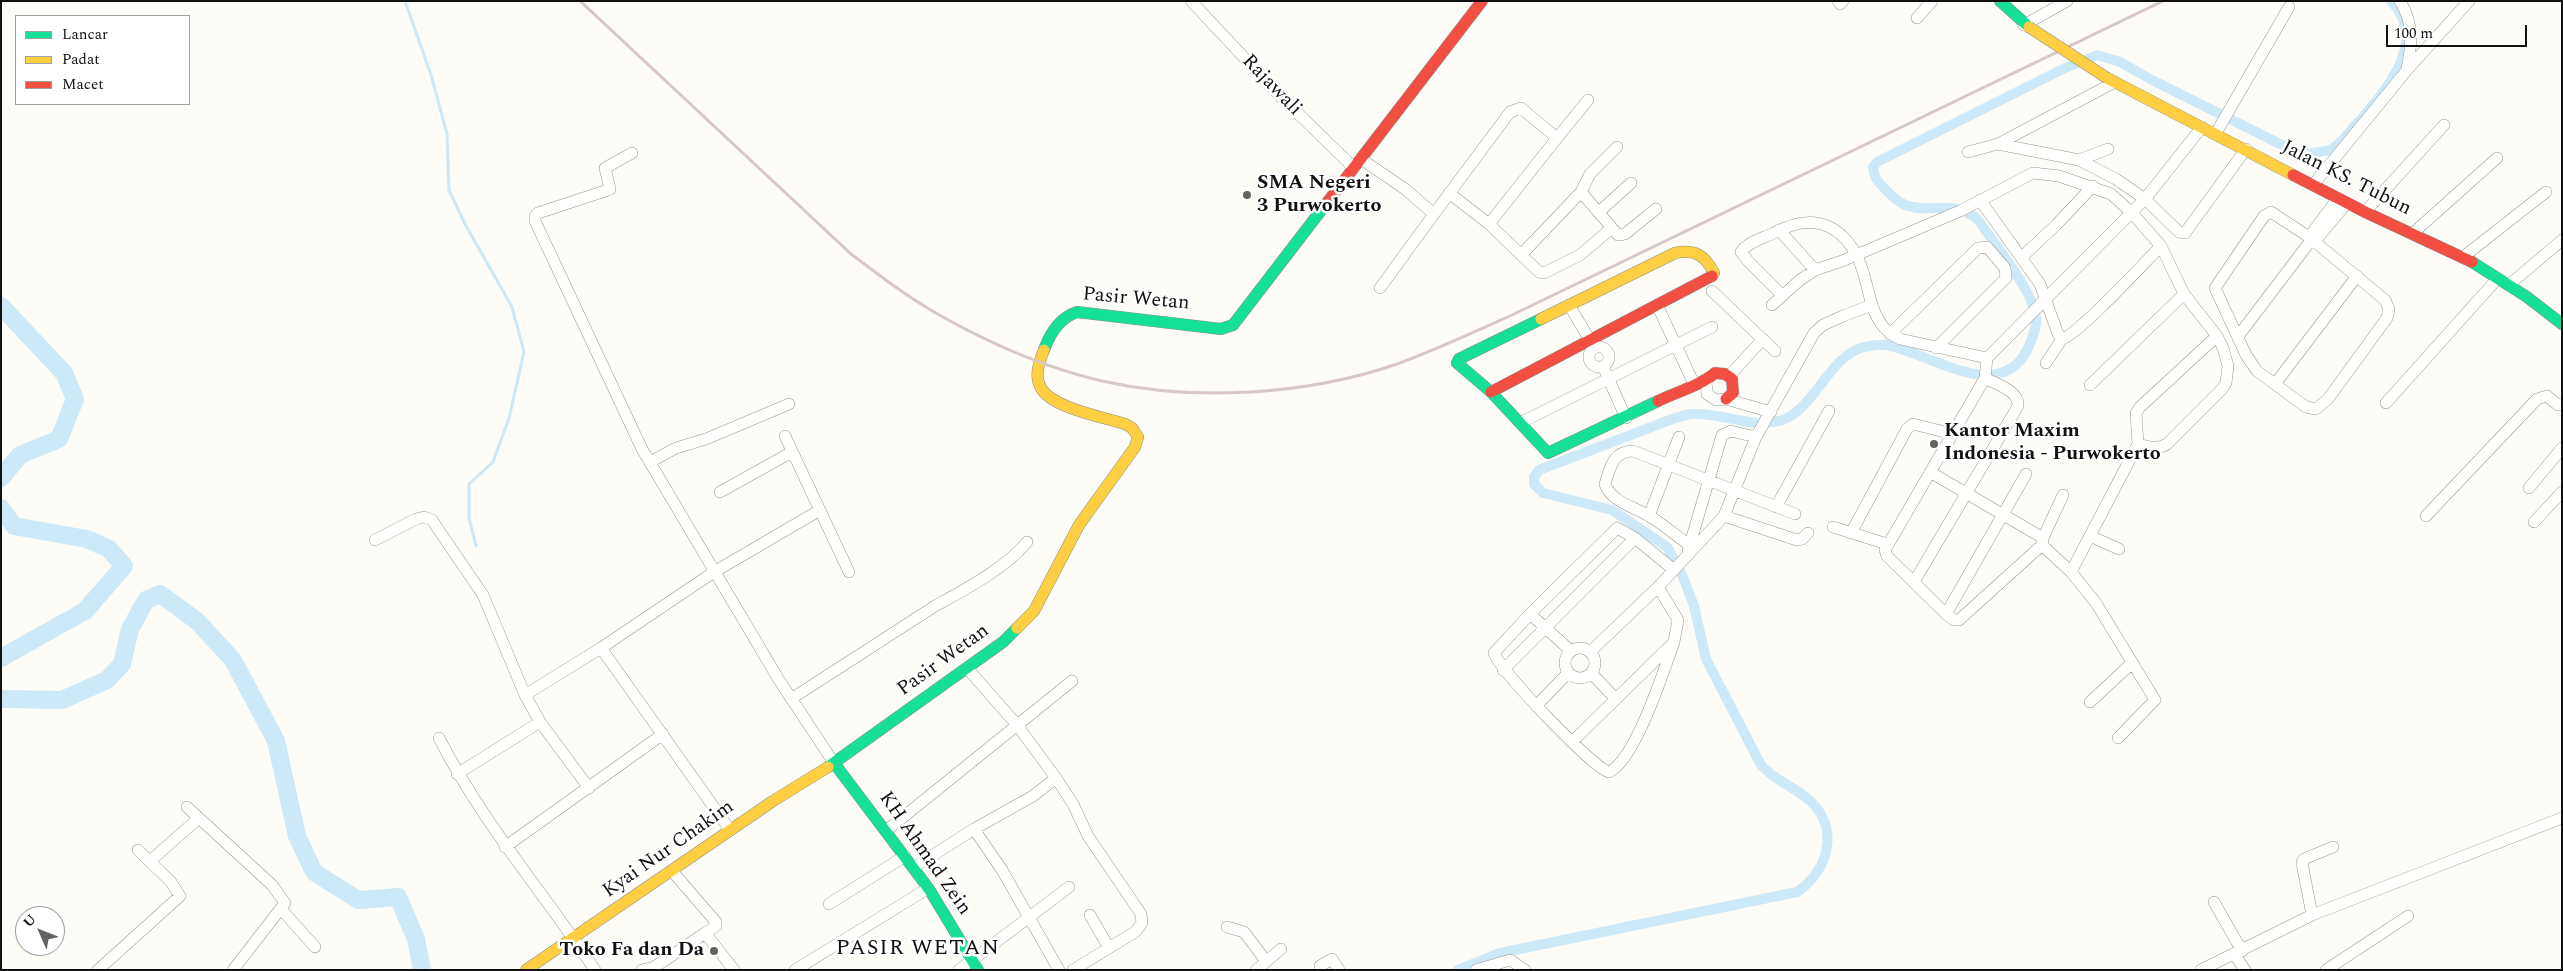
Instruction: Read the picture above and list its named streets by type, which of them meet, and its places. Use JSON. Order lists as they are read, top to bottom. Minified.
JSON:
{"streets":{"street":["Rajawali","Jalan KS. Tubun","Pasir Wetan","Kyai Nur Chakim","KH Ahmad Zein"]},"crossings":[["Rajawali","Pasir Wetan"],["Pasir Wetan","Kyai Nur Chakim"],["Pasir Wetan","KH Ahmad Zein"],["Kyai Nur Chakim","KH Ahmad Zein"]],"districts":["PASIR WETAN"],"places":["SMA Negeri 3 Purwokerto","Kantor Maxim Indonesia - Purwokerto","Toko Fa dan Da"],"legend":["Lancar","Padat","Macet"],"scale_bar":"100 m","north":"top left"}
